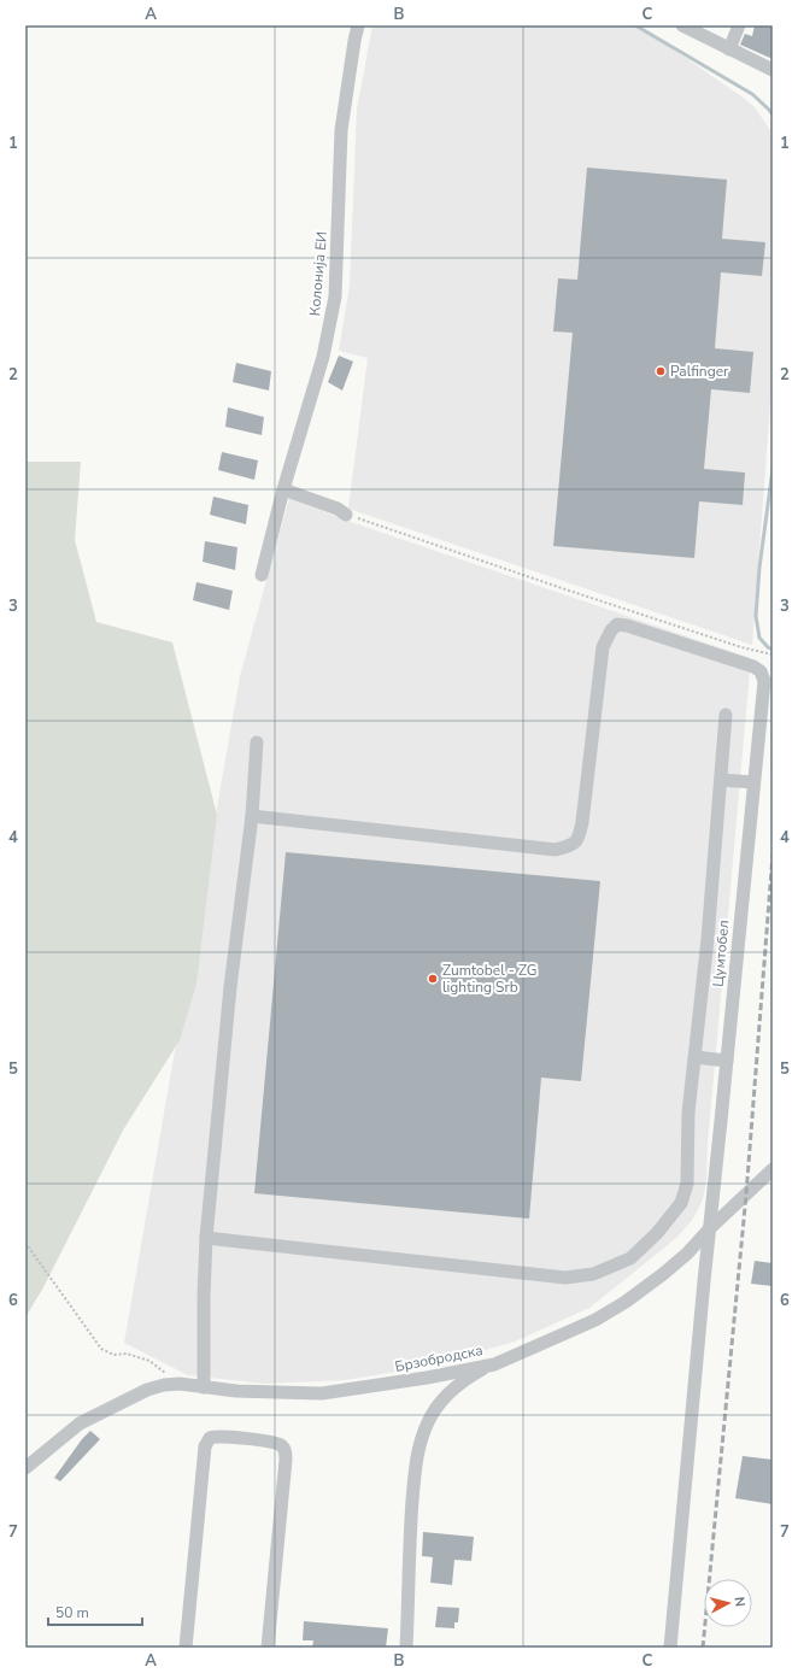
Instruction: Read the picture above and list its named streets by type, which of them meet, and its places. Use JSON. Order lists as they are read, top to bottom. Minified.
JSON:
{"streets":{"street":["Колонија ЕИ","Цумтобел","Брзобродска"]},"crossings":[["Цумтобел","Брзобродска"]],"places":["Palfinger","Zumtobel - ZG lighting Srb"],"scale_bar":"50 m","north":"right","grid":{"columns":["A","B","C"],"rows":["1","2","3","4","5","6","7"]}}
